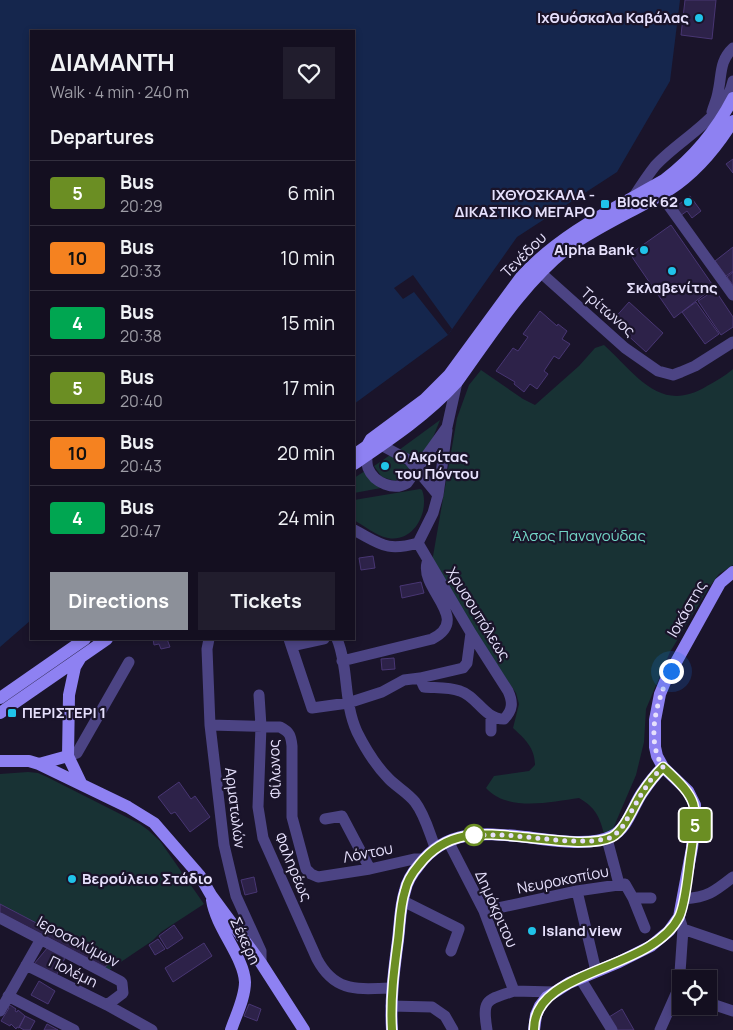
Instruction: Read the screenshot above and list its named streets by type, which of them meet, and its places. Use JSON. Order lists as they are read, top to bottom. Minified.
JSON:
{"streets":{"street":["Τενέδου","Τρίτωνος","Ιοκάστης","Χρυσουπόλεως","Φίλωνος","Αρματωλών","Λόντου","Φαληρέως","Νευροκοπίου","Δημόκριτου","Σέκερη","Ιεροσολύμων","Πολέμη"]},"crossings":[["Τενέδου","Τρίτωνος"],["Φίλωνος","Αρματωλών"],["Φίλωνος","Λόντου"],["Φίλωνος","Φαληρέως"],["Νευροκοπίου","Δημόκριτου"],["Ιεροσολύμων","Πολέμη"]],"parks":["Άλσος Παναγούδας"],"places":{"other":["Ιχθυόσκαλα Καβάλας","Block 62","Alpha Bank","Σκλαβενίτης","Ο Ακρίτας του Πόντου","Βερούλειο Στάδιο","Island view"],"transit":["ΙΧΘΥΟΣΚΑΛΑ - ΔΙΚΑΣΤΙΚΟ ΜΕΓΑΡΟ","ΠΕΡΙΣΤΕΡΙ 1"]},"lines":["bus line 5"],"page":{"on_map":"5","heading":[["ΔΙΑΜΑΝΤΗ","Walk · 4 min · 240 m"],"Departures"],"list":[{"mark":"5","name":"Bus","note":"20:29","value":"6 min"},{"mark":"10","name":"Bus","note":"20:33","value":"10 min"},{"mark":"4","name":"Bus","note":"20:38","value":"15 min"},{"mark":"5","name":"Bus","note":"20:40","value":"17 min"},{"mark":"10","name":"Bus","note":"20:43","value":"20 min"},{"mark":"4","name":"Bus","note":"20:47","value":"24 min"}],"buttons":["Directions","Tickets"]}}
